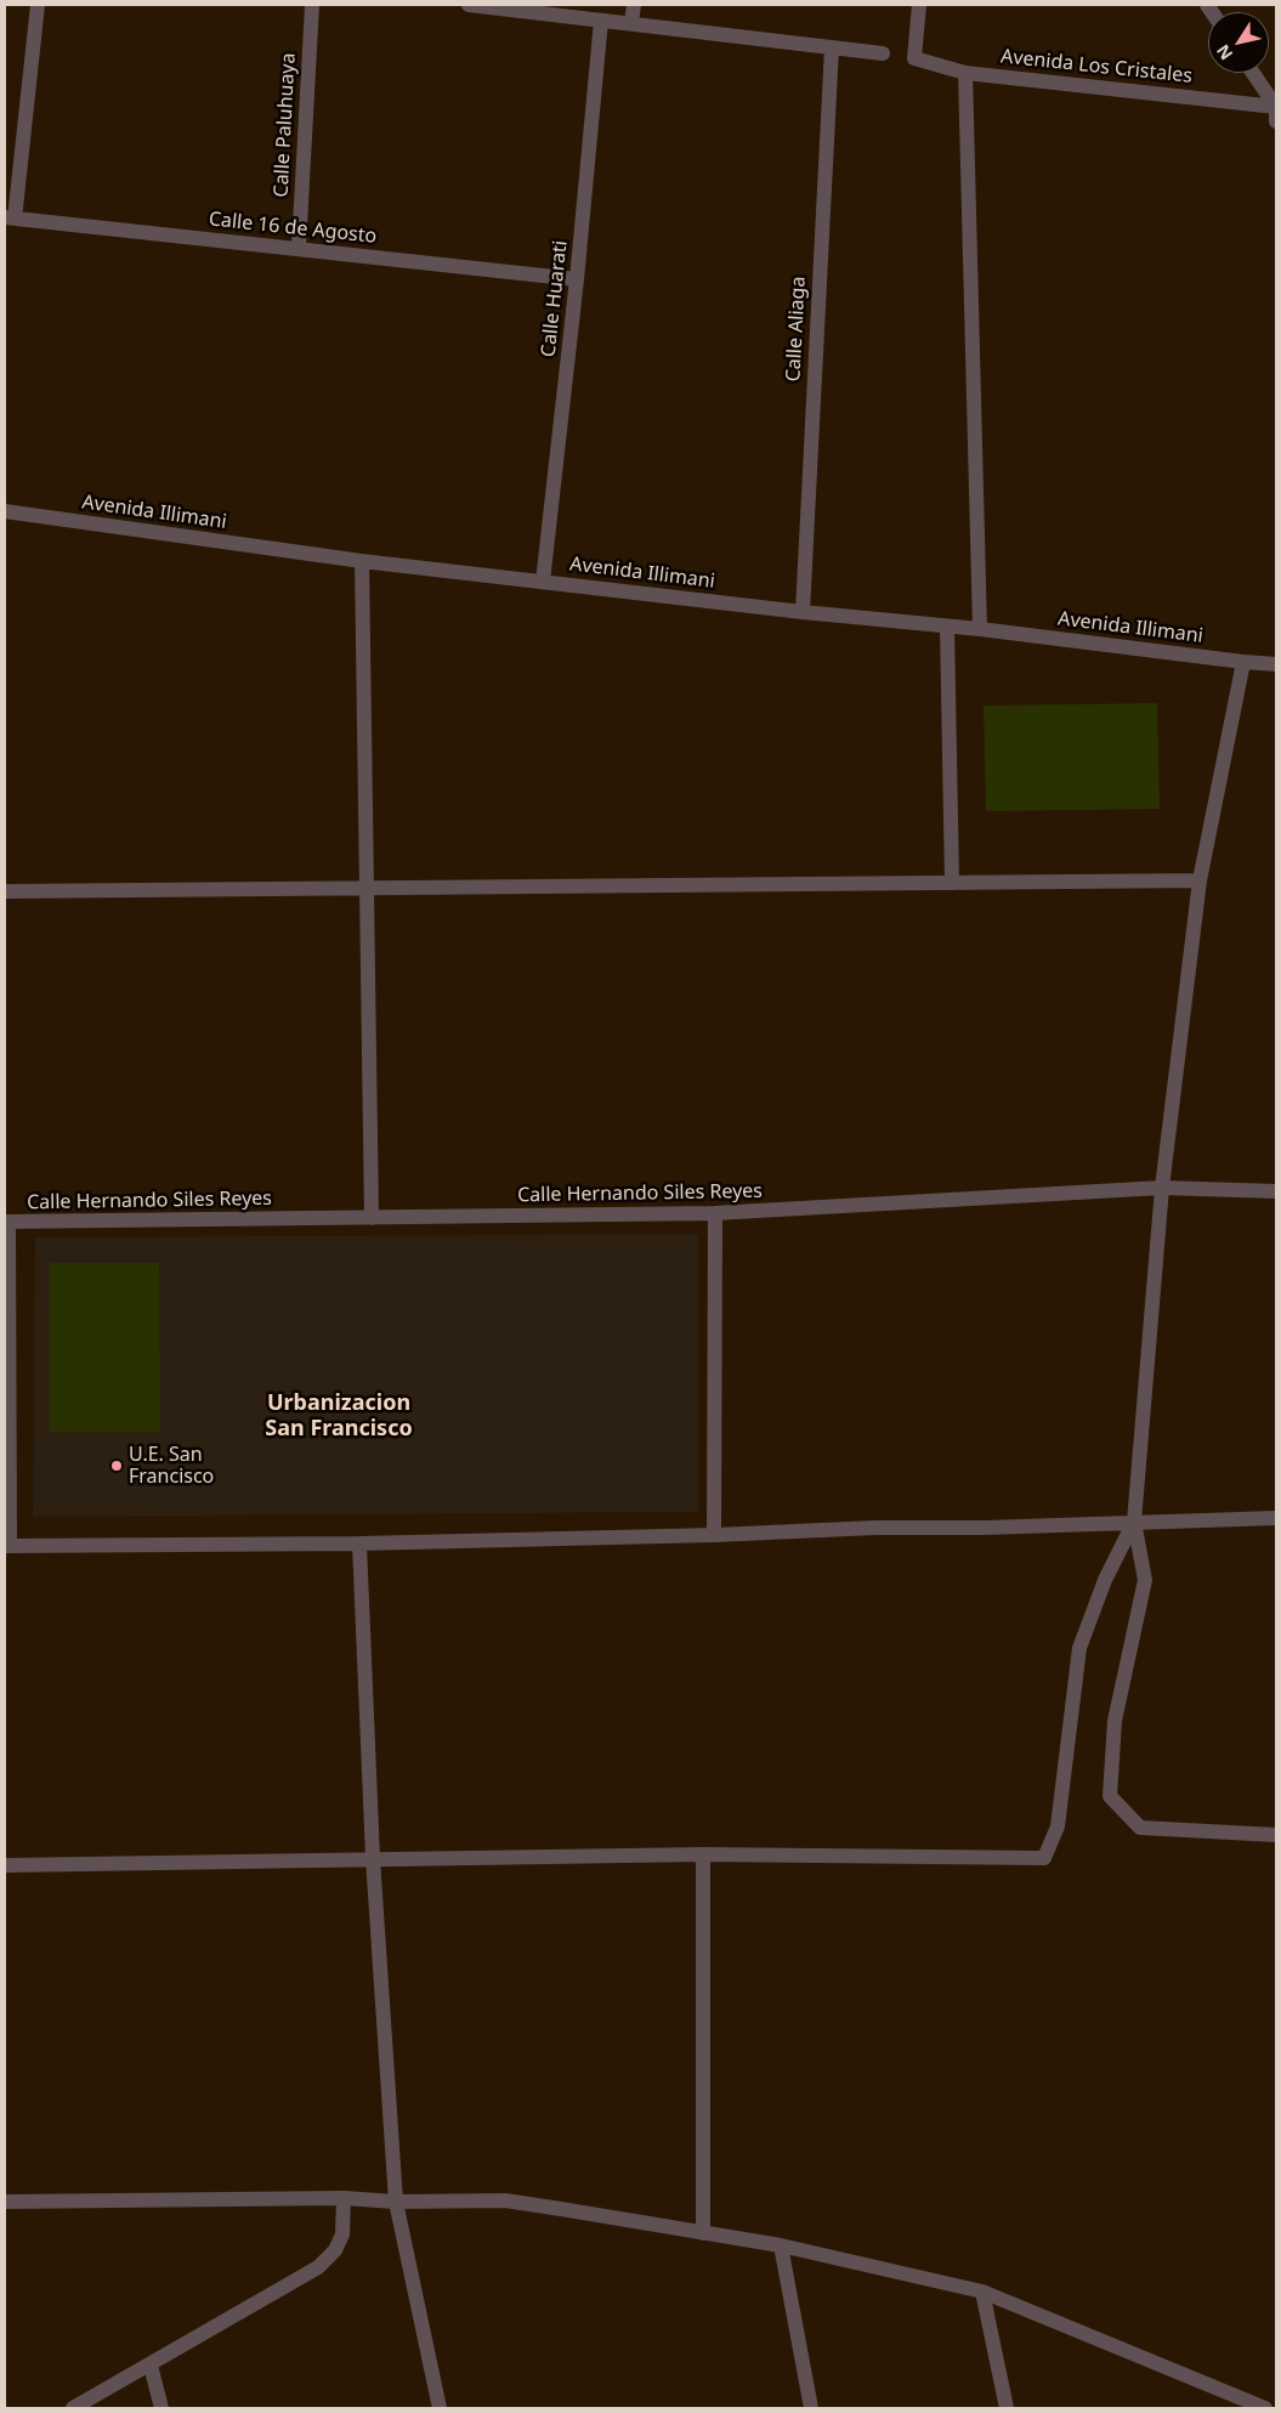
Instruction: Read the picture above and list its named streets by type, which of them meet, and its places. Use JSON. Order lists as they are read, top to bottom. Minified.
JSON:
{"streets":{"street":["Avenida Los Cristales","Calle Paluhuaya","Calle 16 de Agosto","Calle Huarati","Calle Aliaga","Avenida Illimani","Calle Hernando Siles Reyes"]},"crossings":[["Calle Paluhuaya","Calle 16 de Agosto"],["Calle 16 de Agosto","Calle Huarati"],["Calle Huarati","Avenida Illimani"],["Calle Aliaga","Avenida Illimani"]],"districts":["Urbanizacion San Francisco"],"places":["U.E. San Francisco"],"north":"bottom left"}
